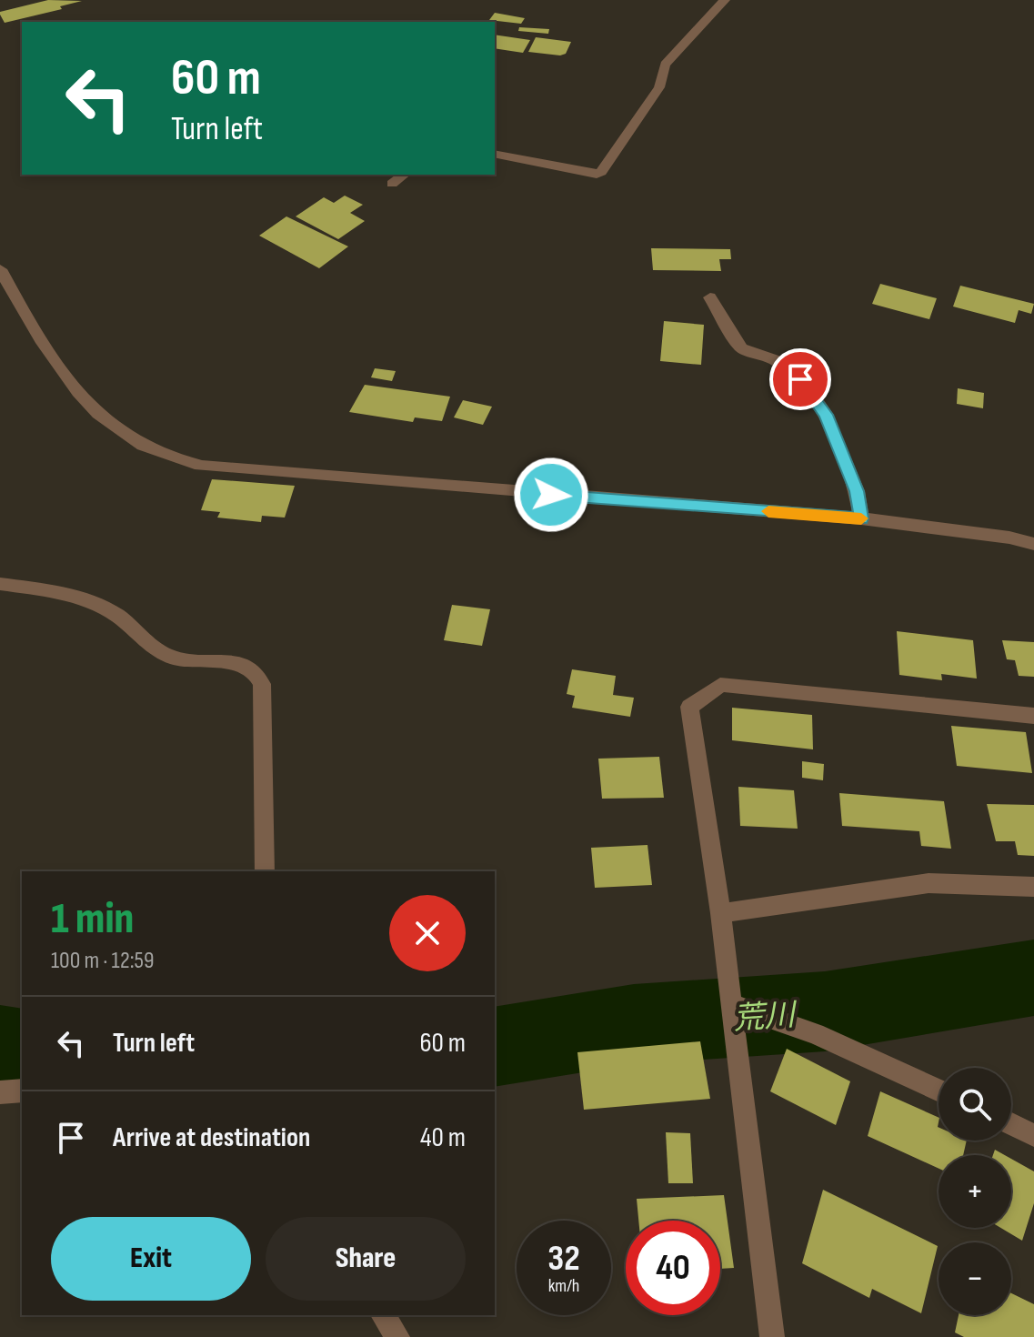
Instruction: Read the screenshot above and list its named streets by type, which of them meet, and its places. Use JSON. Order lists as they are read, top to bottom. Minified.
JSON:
{"water":["荒川"],"page":{"turn":["60 m","Turn left"],"heading":["1 min","100 m · 12:59"],"list":[{"name":"Turn left","value":"60 m"},{"name":"Arrive at destination","value":"40 m"}],"map_buttons":["+","−"],"buttons":["Exit","Share"],"speed":"32 km/h","limit":"40"}}
